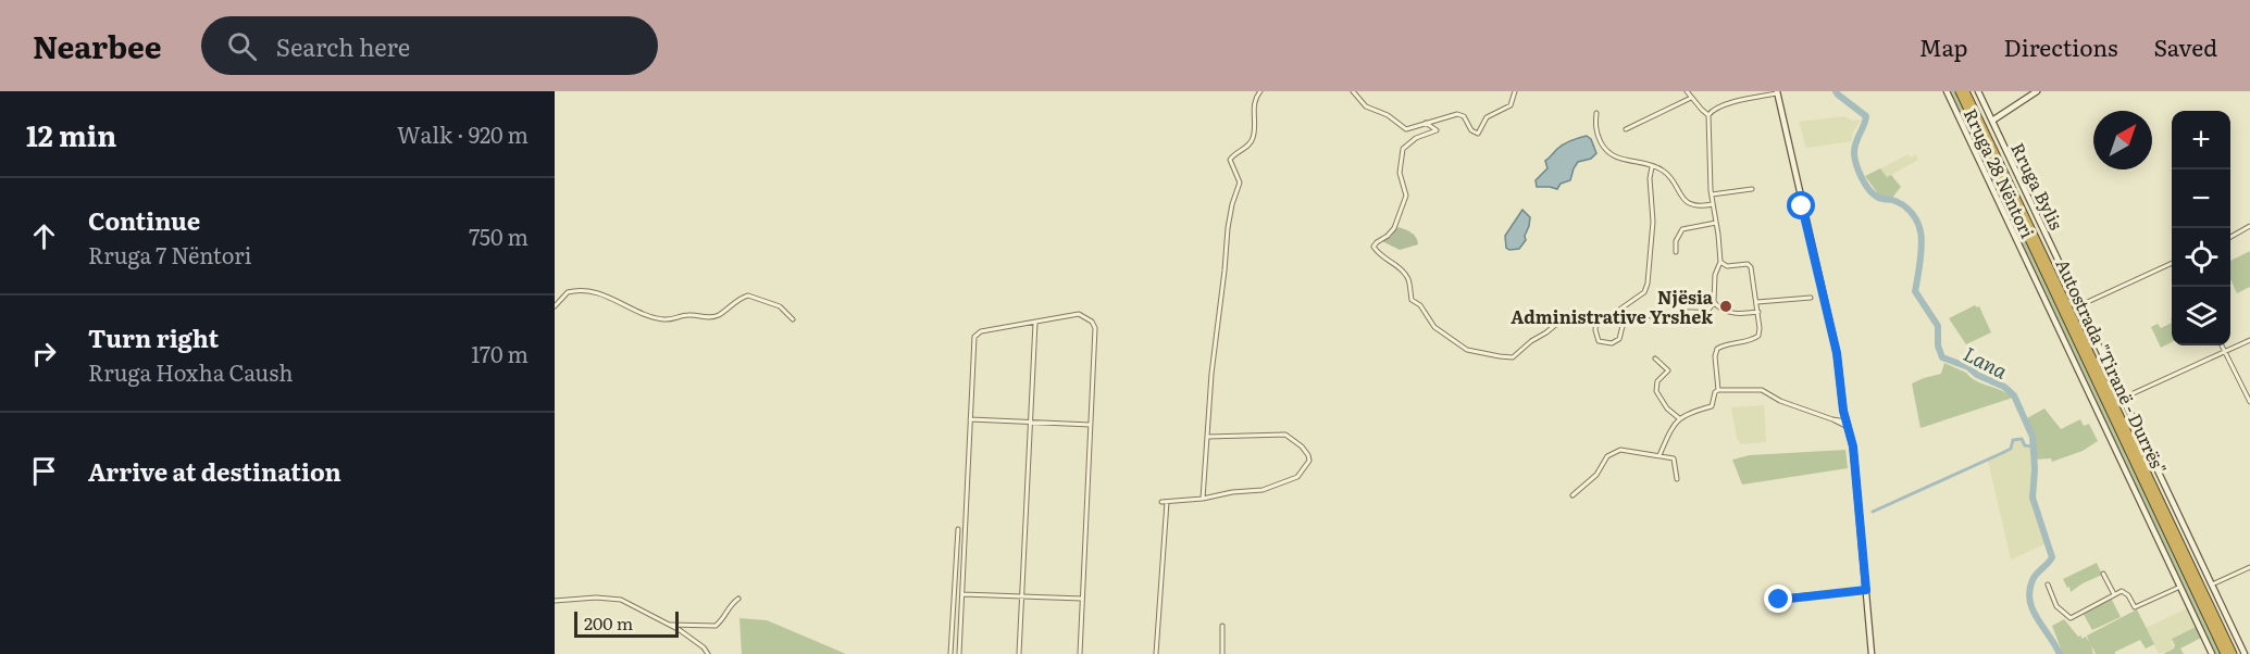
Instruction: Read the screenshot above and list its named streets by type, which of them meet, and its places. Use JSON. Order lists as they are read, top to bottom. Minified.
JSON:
{"streets":{"highway":["Autostrada \"Tiranë - Durrës\""],"main road":["Rruga 28 Nëntori","Rruga Bylis"]},"water":["Lana"],"places":["Njësia Administrative Yrshek"],"scale_bar":"200 m","north":"top right","page":{"header":"Nearbee","search":"Search here","nav":["Map","Directions","Saved"],"heading":["12 min","Walk · 920 m"],"map_buttons":["+","−"],"list":[["Continue","Rruga 7 Nëntori","750 m"],["Turn right","Rruga Hoxha Caush","170 m"],"Arrive at destination"],"scale":"200 m"}}
